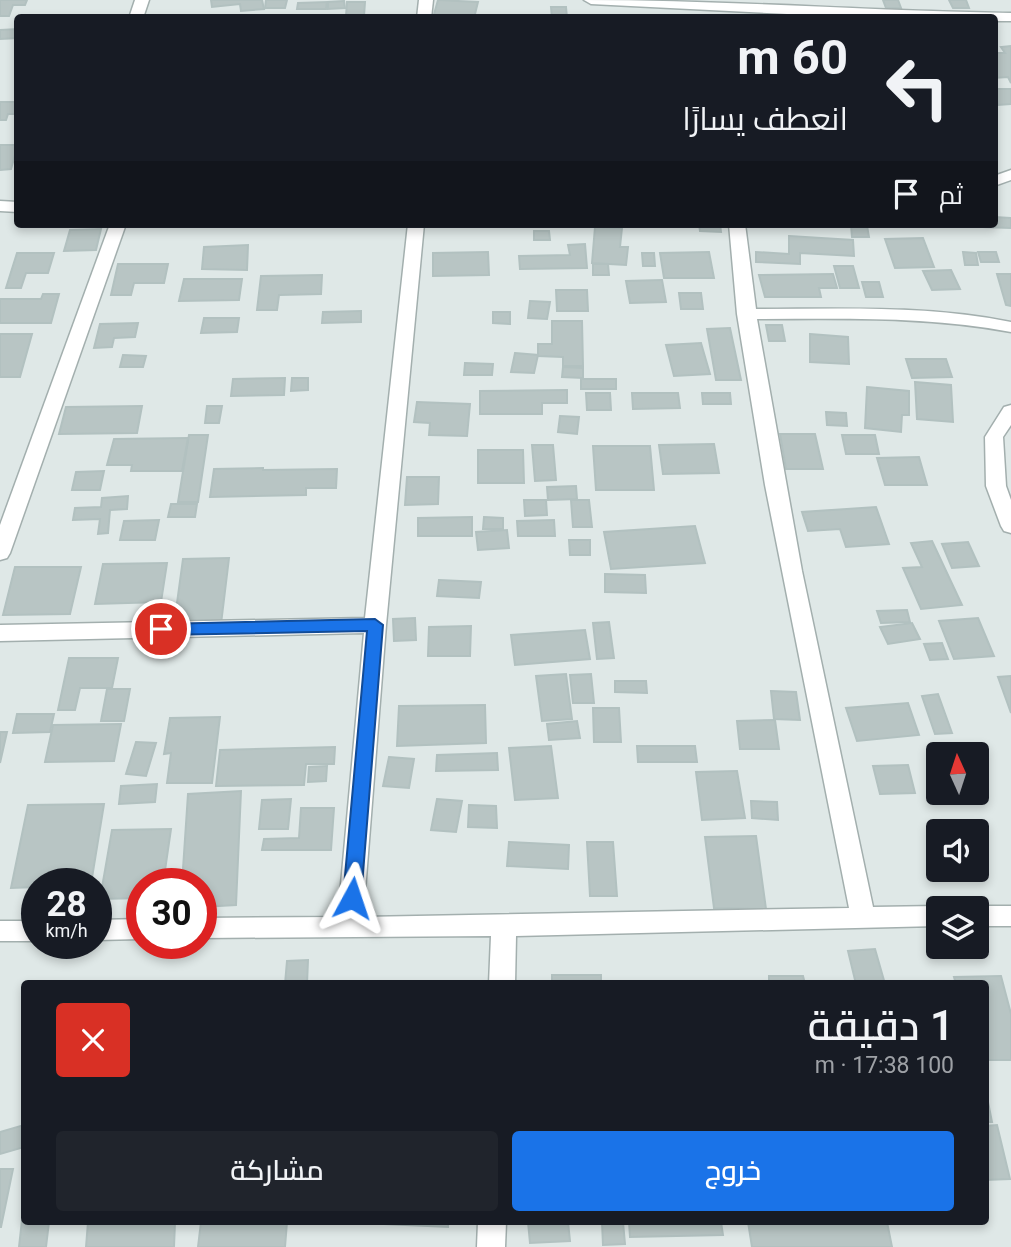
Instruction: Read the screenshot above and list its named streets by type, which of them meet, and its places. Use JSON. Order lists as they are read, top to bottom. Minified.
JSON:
{"north":"top","page":{"turn":["60 m","انعطف يسارًا"],"then":"ثم","speed":"28 km/h","limit":"30","heading":["1 دقيقة","100 m · 17:38"],"buttons":["خروج","مشاركة"]}}
